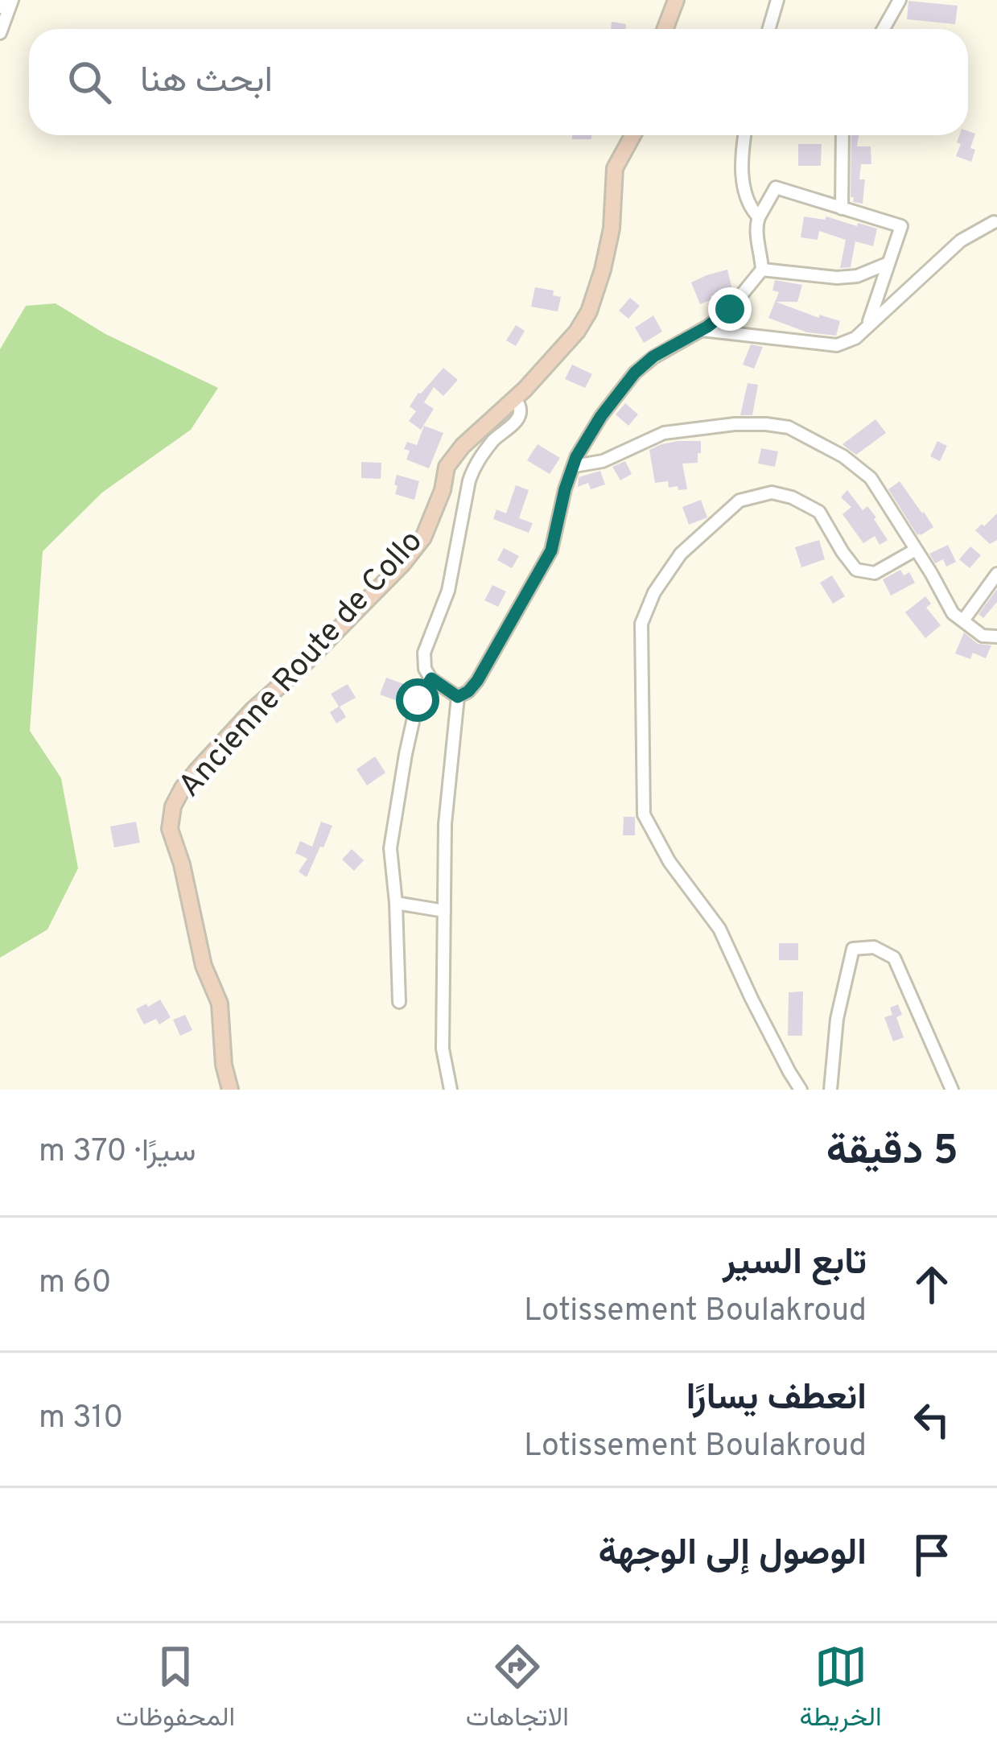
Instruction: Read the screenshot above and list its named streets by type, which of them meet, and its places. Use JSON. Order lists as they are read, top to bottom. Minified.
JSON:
{"streets":{"main road":["Ancienne Route de Collo"]},"page":{"search":"ابحث هنا","heading":["5 دقيقة","سيرًا · 370 m"],"list":[["تابع السير","Lotissement Boulakroud","60 m"],["انعطف يسارًا","Lotissement Boulakroud","310 m"],"الوصول إلى الوجهة"],"nav":["الخريطة","الاتجاهات","المحفوظات"]}}
